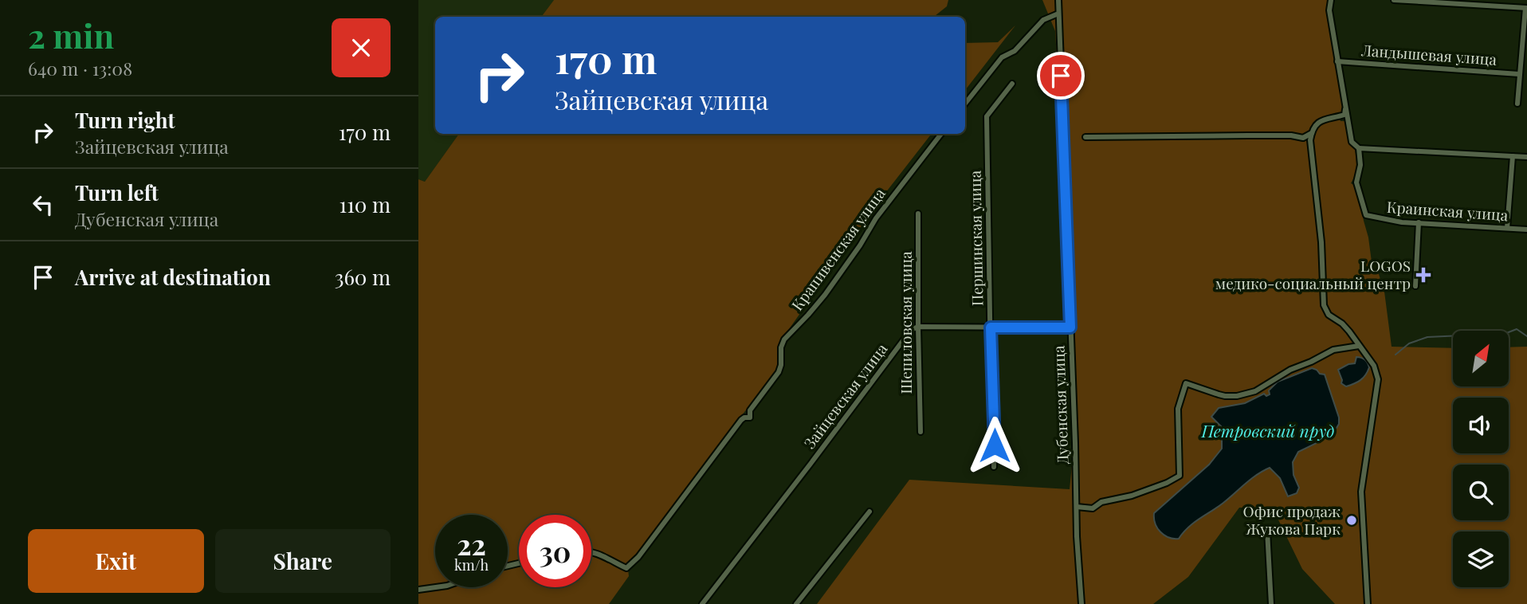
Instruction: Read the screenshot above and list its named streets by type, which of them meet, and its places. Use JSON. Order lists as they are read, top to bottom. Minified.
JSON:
{"streets":{"street":["Ландышевая улица","Краинская улица","Першинская улица","Крапивенская улица","Шепиловская улица","Зайцевская улица","Дубенская улица"]},"crossings":[["Шепиловская улица","Зайцевская улица"]],"water":["Петровский пруд"],"places":{"health":["LOGOS медико-социальный центр"],"other":["Офис продаж Жукова Парк"]},"north":"top right","page":{"heading":["2 min","640 m · 13:08"],"turn":["170 m","Зайцевская улица"],"list":[{"name":"Turn right","note":"Зайцевская улица","value":"170 m"},{"name":"Turn left","note":"Дубенская улица","value":"110 m"},{"name":"Arrive at destination","value":"360 m"}],"speed":"22 km/h","limit":"30","buttons":["Exit","Share"]}}
